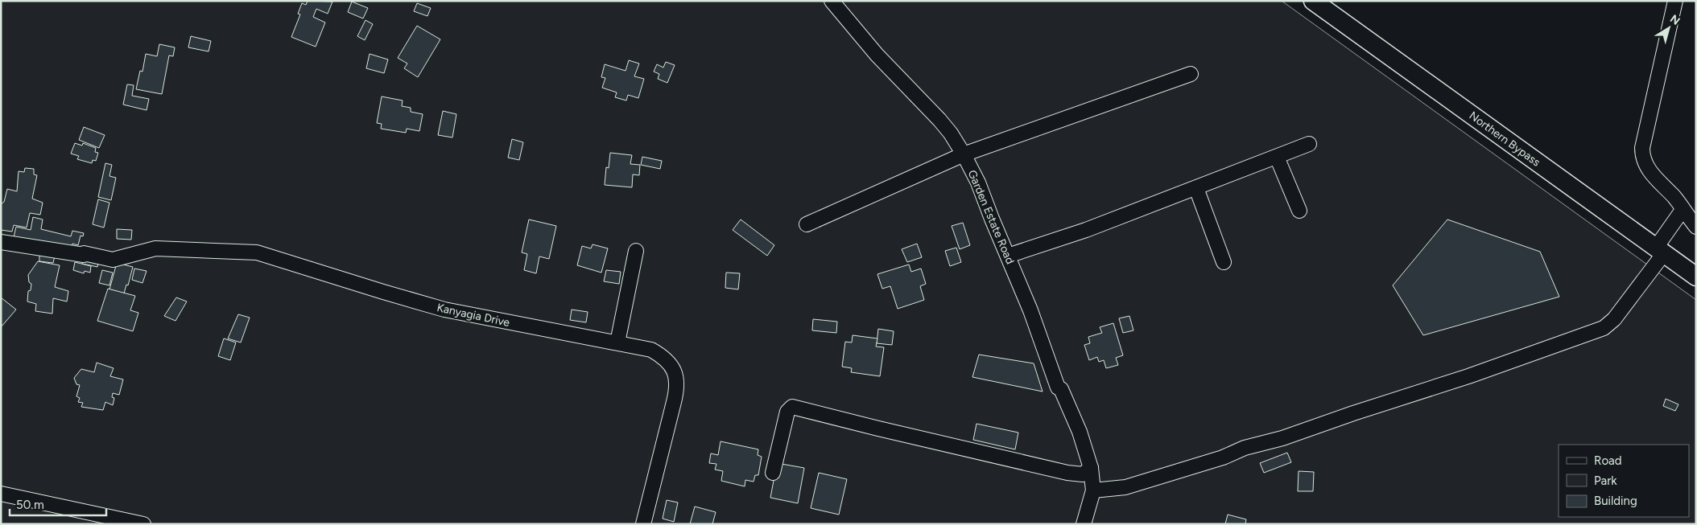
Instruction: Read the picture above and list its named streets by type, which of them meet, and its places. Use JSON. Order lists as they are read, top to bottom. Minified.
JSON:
{"streets":{"main road":["Northern Bypass"],"street":["Garden Estate Road","Kanyagia Drive"]},"legend":["Road","Park","Building"],"scale_bar":"50 m","north":"top right"}
